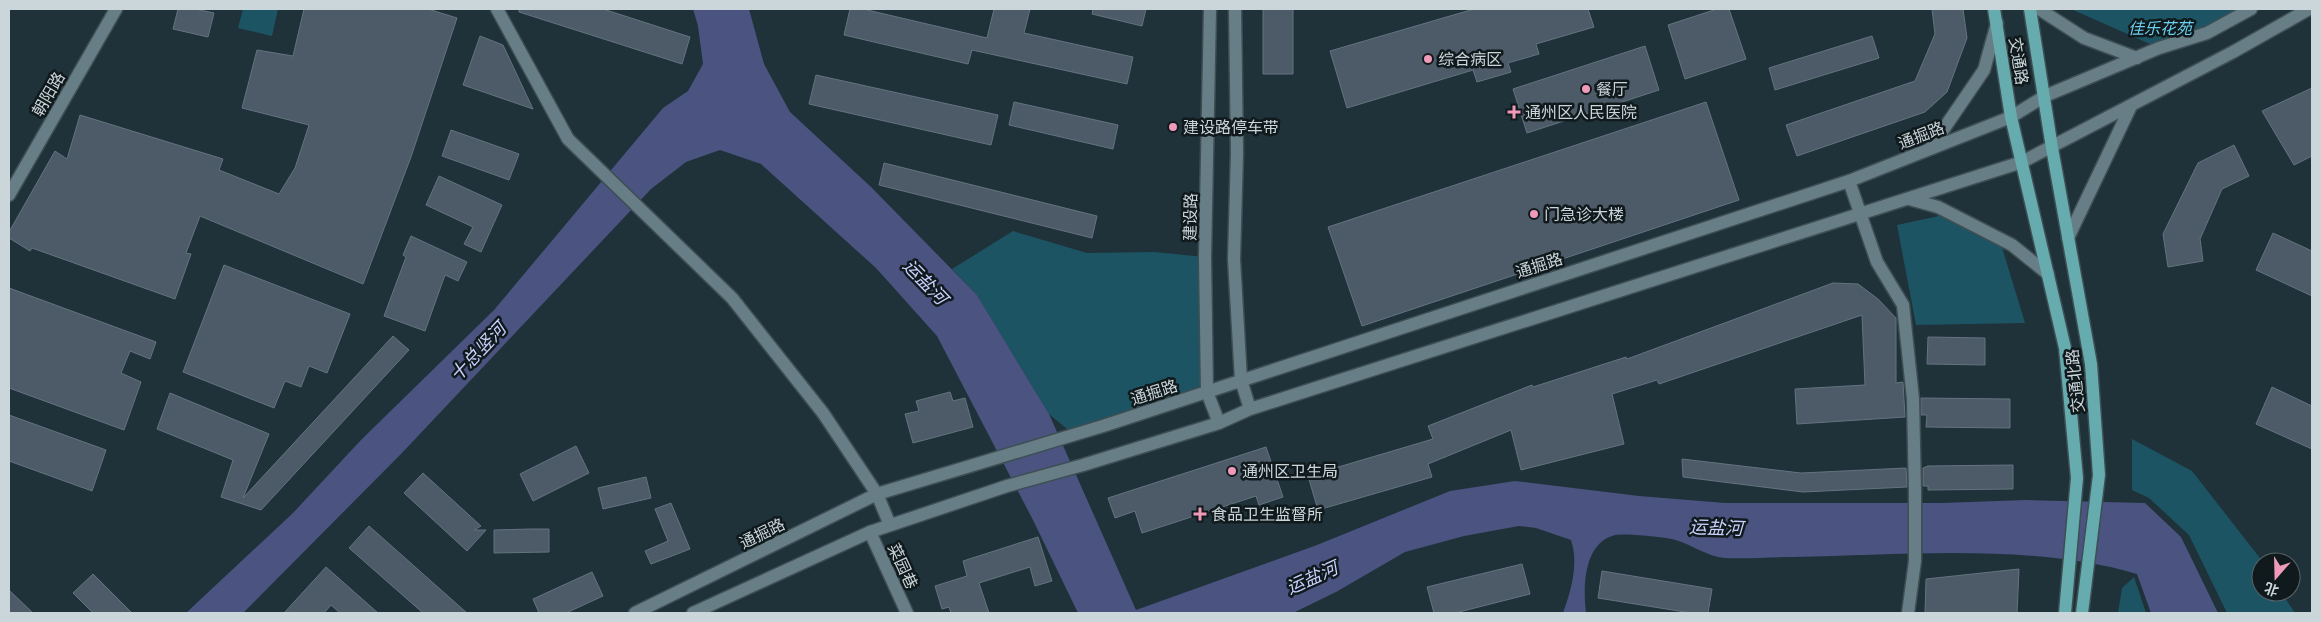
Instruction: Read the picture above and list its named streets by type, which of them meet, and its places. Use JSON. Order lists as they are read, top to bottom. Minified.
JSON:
{"streets":{"main road":["交通路","朝阳路","通掘路","建设路","交通北路","菜园巷"]},"crossings":[["交通路","通掘路"],["交通路","交通北路"],["通掘路","建设路"]],"water":["运盐河","十总竖河"],"parks":["佳乐花苑"],"places":{"other":["综合病区","餐厅","建设路停车带","门急诊大楼","通州区卫生局"],"health":["通州区人民医院","食品卫生监督所"]},"north":"bottom"}
